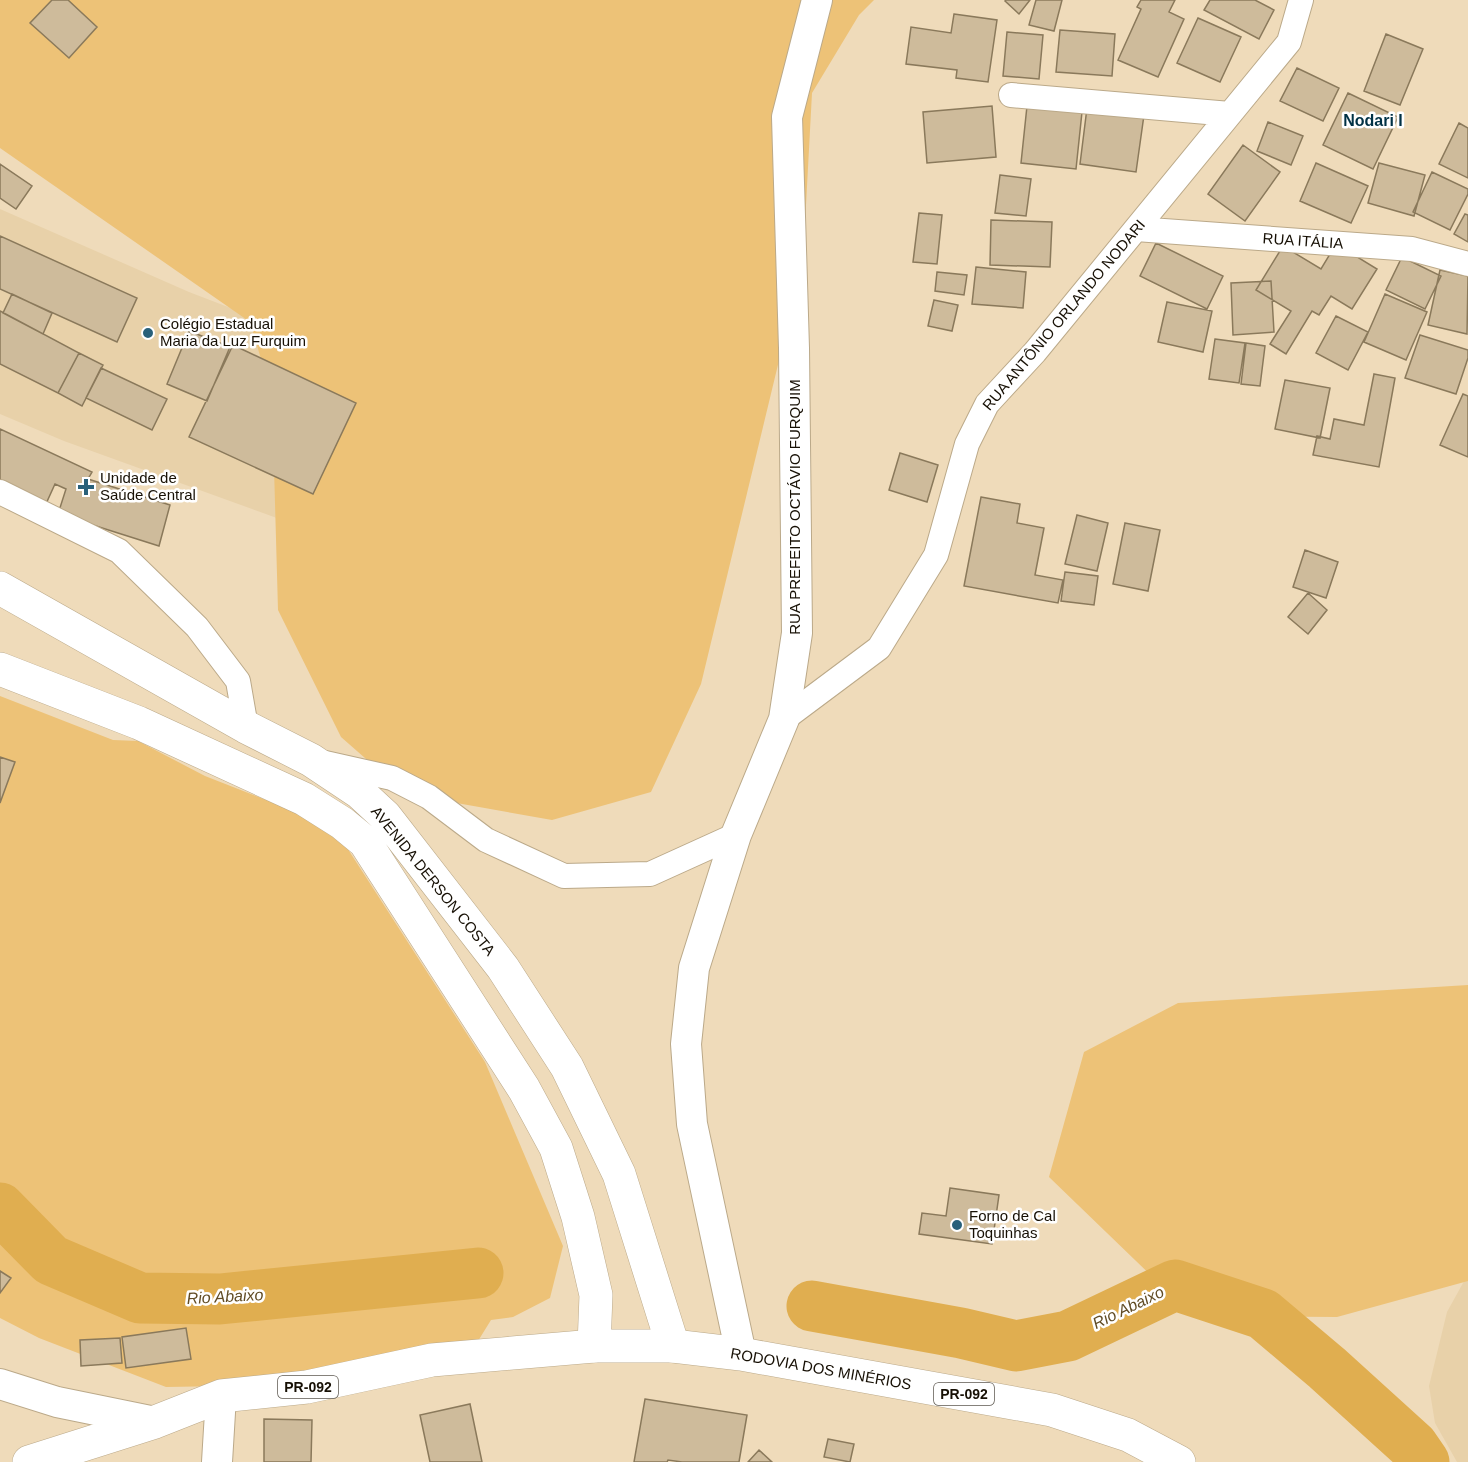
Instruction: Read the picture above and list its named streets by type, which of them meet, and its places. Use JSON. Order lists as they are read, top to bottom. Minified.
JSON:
{"streets":{"main road":["AVENIDA DERSON COSTA","RODOVIA DOS MINÉRIOS","PR-092"],"street":["RUA ITÁLIA","RUA ANTÔNIO ORLANDO NODARI","RUA PREFEITO OCTÁVIO FURQUIM"]},"crossings":[["RUA ITÁLIA","RUA ANTÔNIO ORLANDO NODARI"],["RUA ANTÔNIO ORLANDO NODARI","RUA PREFEITO OCTÁVIO FURQUIM"],["RUA PREFEITO OCTÁVIO FURQUIM","RODOVIA DOS MINÉRIOS"],["AVENIDA DERSON COSTA","RODOVIA DOS MINÉRIOS"],["AVENIDA DERSON COSTA","PR-092"],["RODOVIA DOS MINÉRIOS","PR-092"]],"districts":["Nodari I"],"water":["Rio Abaixo"],"places":{"other":["Colégio Estadual Maria da Luz Furquim","Forno de Cal Toquinhas"],"health":["Unidade de Saúde Central"]}}
